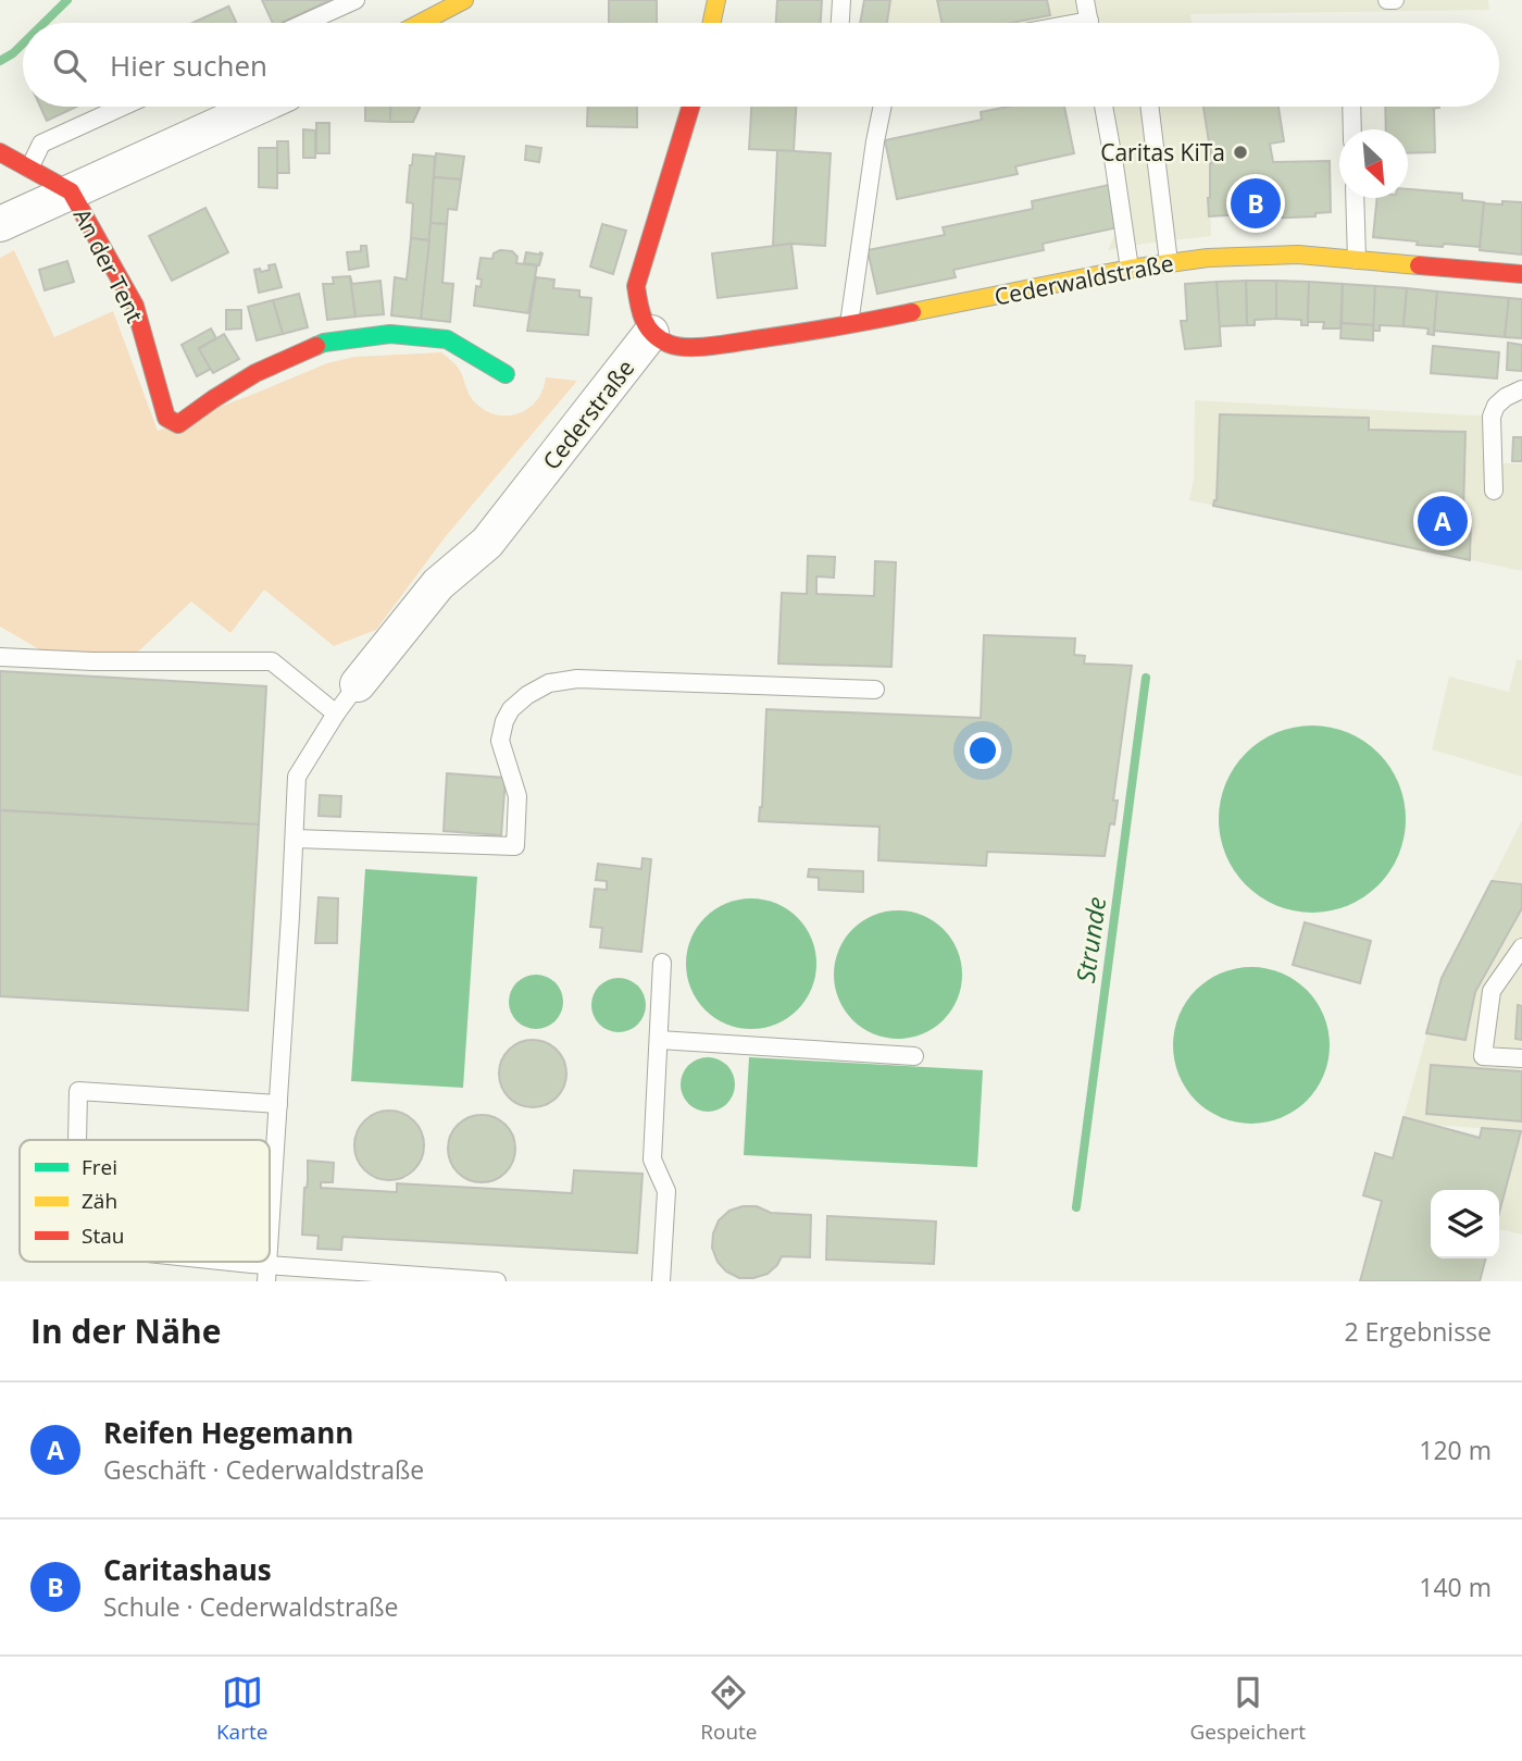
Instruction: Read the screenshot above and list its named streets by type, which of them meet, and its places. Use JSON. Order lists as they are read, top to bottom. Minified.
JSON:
{"streets":{"street":["An der Tent","Cederwaldstraße","Cederstraße"]},"crossings":[["Cederwaldstraße","Cederstraße"]],"water":["Strunde"],"places":["Caritas KiTa"],"legend":["Frei","Zäh","Stau"],"north":"bottom right","page":{"search":"Hier suchen","pins":["B","A"],"heading":["In der Nähe","2 Ergebnisse"],"list":[{"mark":"A","name":"Reifen Hegemann","note":"Geschäft · Cederwaldstraße","value":"120 m"},{"mark":"B","name":"Caritashaus","note":"Schule · Cederwaldstraße","value":"140 m"}],"nav":["Karte","Route","Gespeichert"]}}
